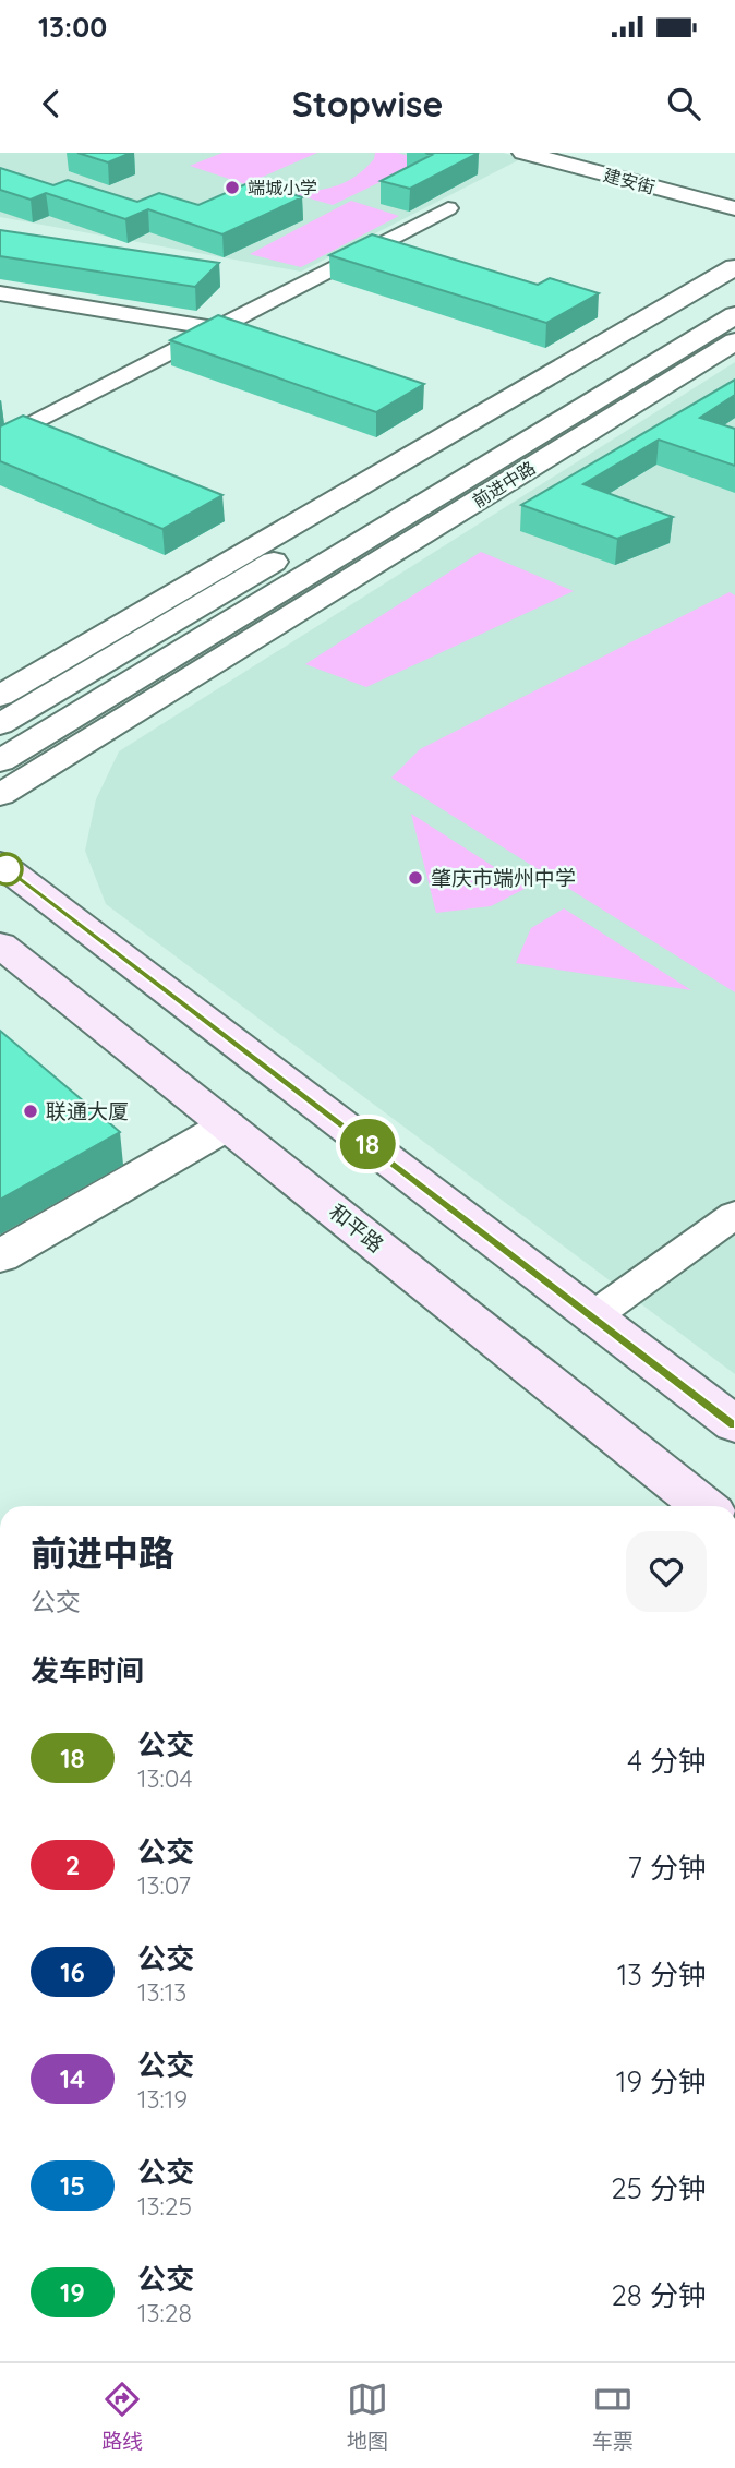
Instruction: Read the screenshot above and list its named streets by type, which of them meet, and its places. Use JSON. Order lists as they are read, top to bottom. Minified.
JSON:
{"streets":{"main road":["和平路"],"street":["建安街","前进中路"]},"places":["端城小学","肇庆市端州中学","联通大厦"],"lines":["bus line 18"],"page":{"status":"13:00","header":"Stopwise","on_map":"18","heading":[["前进中路","公交"],"发车时间"],"list":[{"mark":"18","name":"公交","note":"13:04","value":"4 分钟"},{"mark":"2","name":"公交","note":"13:07","value":"7 分钟"},{"mark":"16","name":"公交","note":"13:13","value":"13 分钟"},{"mark":"14","name":"公交","note":"13:19","value":"19 分钟"},{"mark":"15","name":"公交","note":"13:25","value":"25 分钟"},{"mark":"19","name":"公交","note":"13:28","value":"28 分钟"}],"tabs":["路线","地图","车票"]}}
